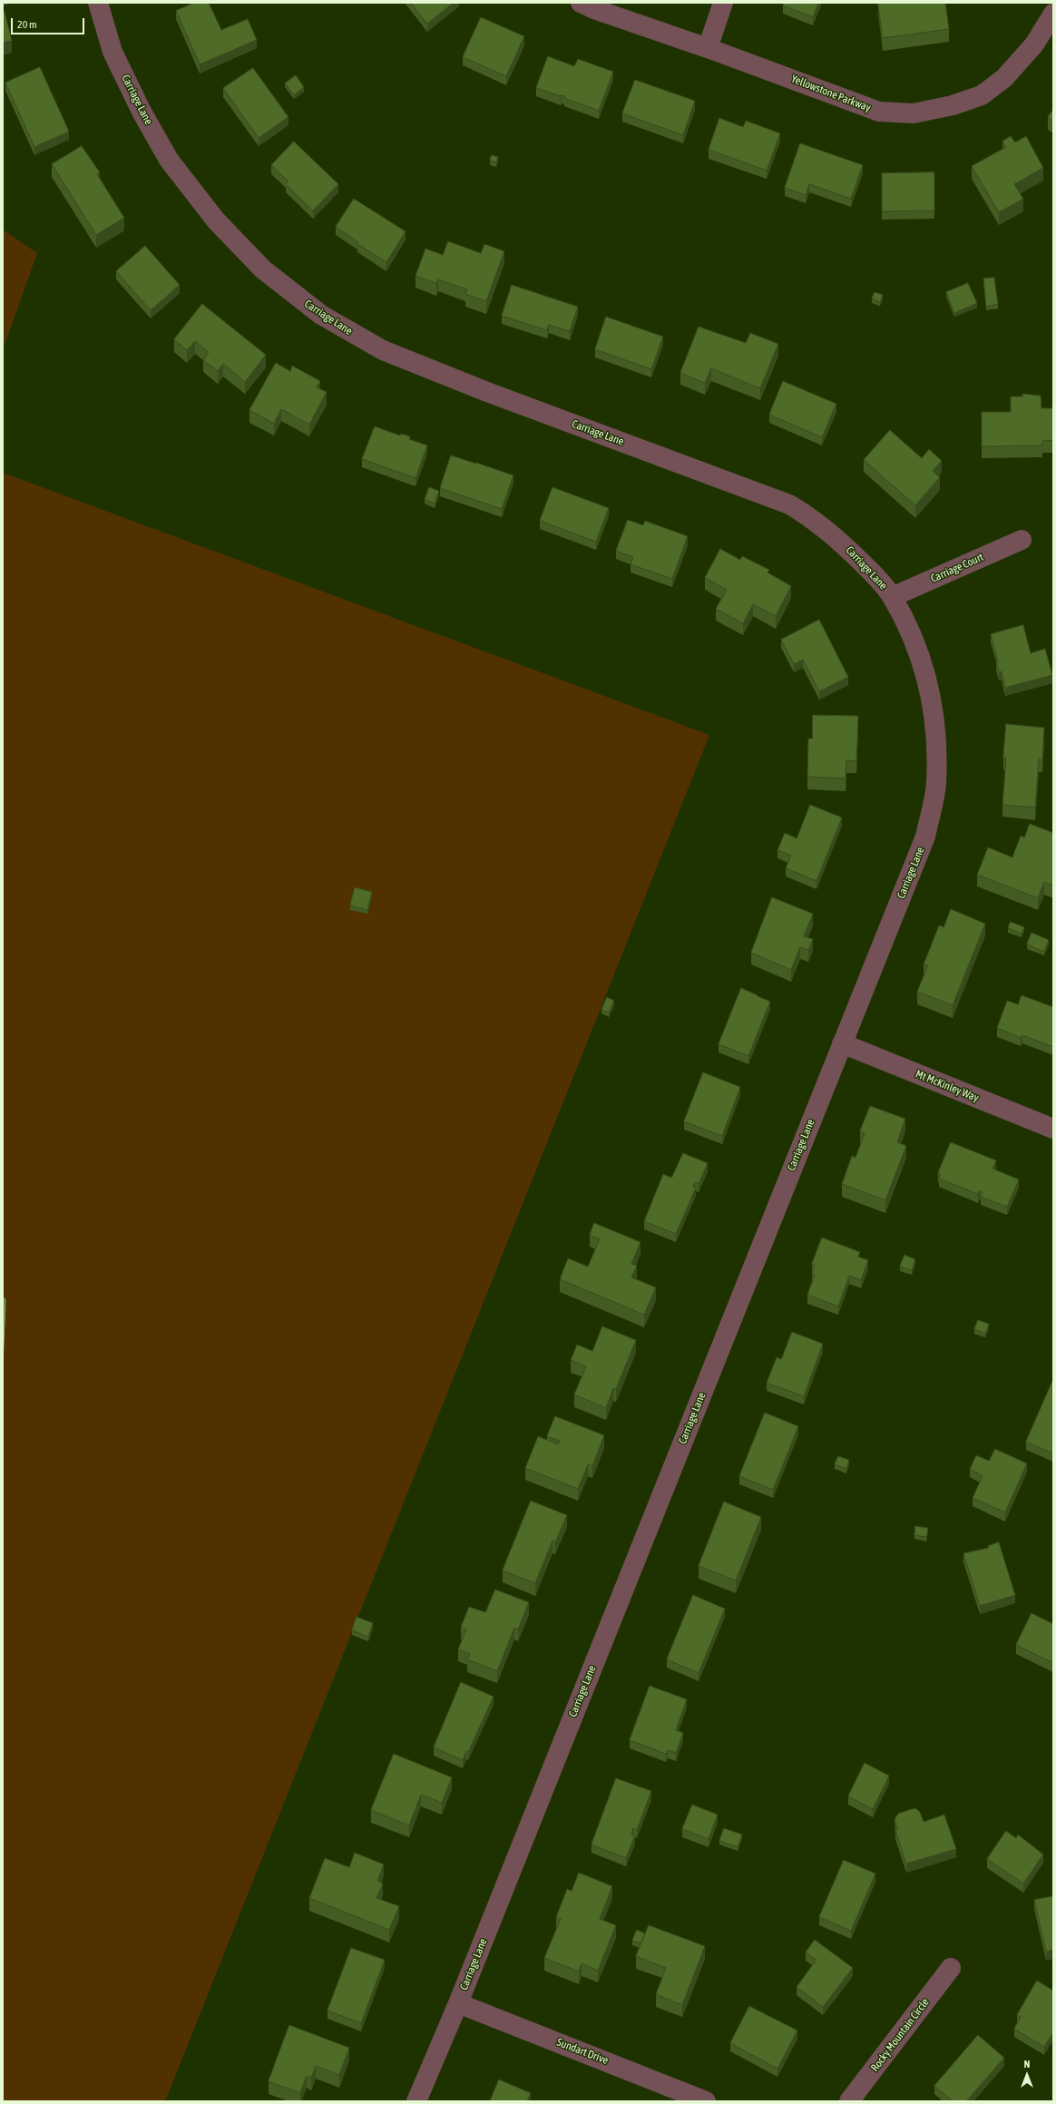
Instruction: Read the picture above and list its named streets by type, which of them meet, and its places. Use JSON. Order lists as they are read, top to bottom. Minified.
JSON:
{"streets":{"street":["Yellowstone Parkway","Carriage Lane","Carriage Court","Mt McKinley Way","Rocky Mountain Circle","Sundart Drive"]},"crossings":[["Carriage Lane","Carriage Court"],["Carriage Lane","Mt McKinley Way"],["Carriage Lane","Sundart Drive"]],"scale_bar":"20 m","north":"top"}
